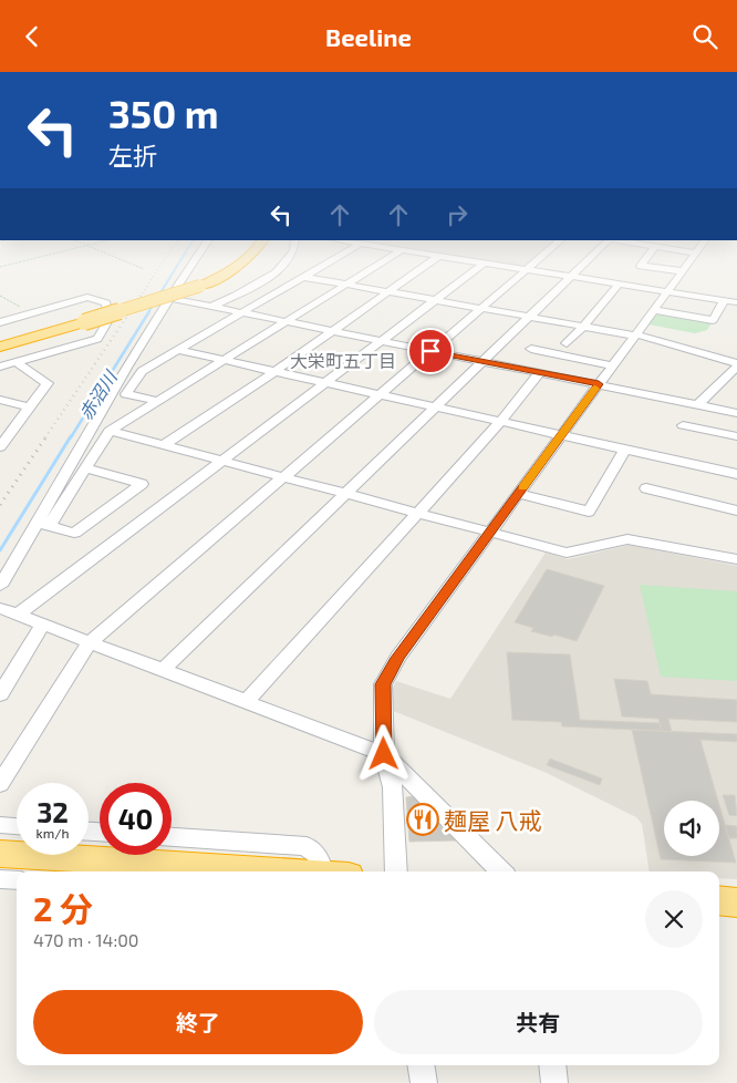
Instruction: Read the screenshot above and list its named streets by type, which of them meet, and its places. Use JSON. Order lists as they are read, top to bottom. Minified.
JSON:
{"districts":["大栄町五丁目"],"water":["赤沼川"],"places":{"restaurant":["麺屋 八戒"]},"page":{"header":"Beeline","turn":["350 m","左折"],"speed":"32 km/h","limit":"40","heading":["2 分","470 m · 14:00"],"buttons":["終了","共有"]}}
